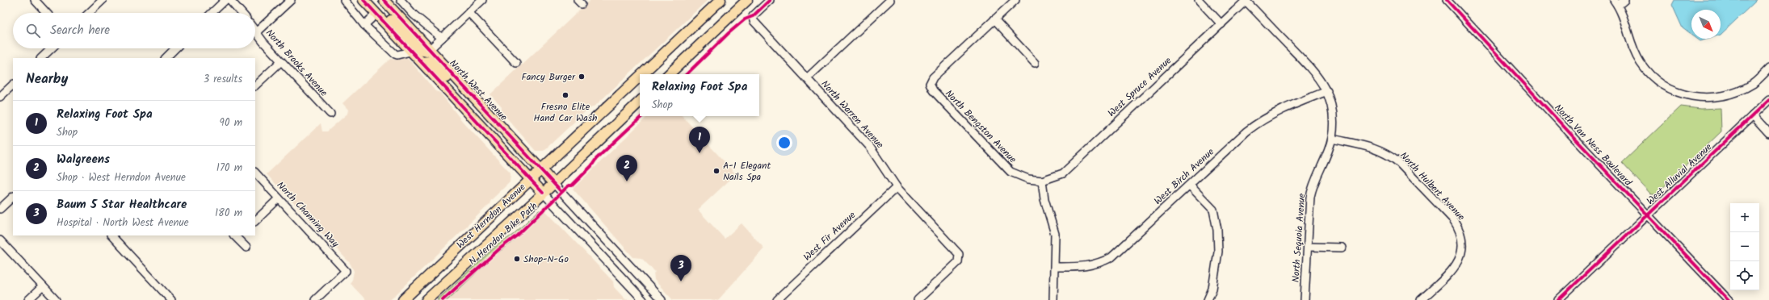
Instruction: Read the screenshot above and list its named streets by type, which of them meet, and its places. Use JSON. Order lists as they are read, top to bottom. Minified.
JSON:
{"streets":{"main road":["North West Avenue","West Herndon Avenue"],"street":["North Brooks Avenue","West Spruce Avenue","North Warren Avenue","North Bengston Avenue","North Van Ness Boulevard","West Alluvial Avenue","West Birch Avenue","North Hulbert Avenue","North Channing Way","West Fir Avenue","North Sequoia Avenue"],"cycle path":["N Herndon Bike Path"]},"crossings":[["West Spruce Avenue","North Bengston Avenue"],["West Spruce Avenue","North Sequoia Avenue"],["North West Avenue","West Herndon Avenue"],["North Warren Avenue","West Fir Avenue"],["North Van Ness Boulevard","West Alluvial Avenue"],["West Birch Avenue","North Sequoia Avenue"],["North Hulbert Avenue","North Sequoia Avenue"]],"places":["Fancy Burger","Fresno Elite Hand Car Wash","A-1 Elegant Nails Spa","Shop-N-Go"],"north":"bottom right","page":{"search":"Search here","heading":["Nearby","3 results"],"popup":["Relaxing Foot Spa","Shop"],"list":[{"mark":"1","name":"Relaxing Foot Spa","note":"Shop","value":"90 m"},{"mark":"2","name":"Walgreens","note":"Shop · West Herndon Avenue","value":"170 m"},{"mark":"3","name":"Baum 5 Star Healthcare","note":"Hospital · North West Avenue","value":"180 m"}],"pins":["1","2","3"],"map_buttons":["+","−"]}}
